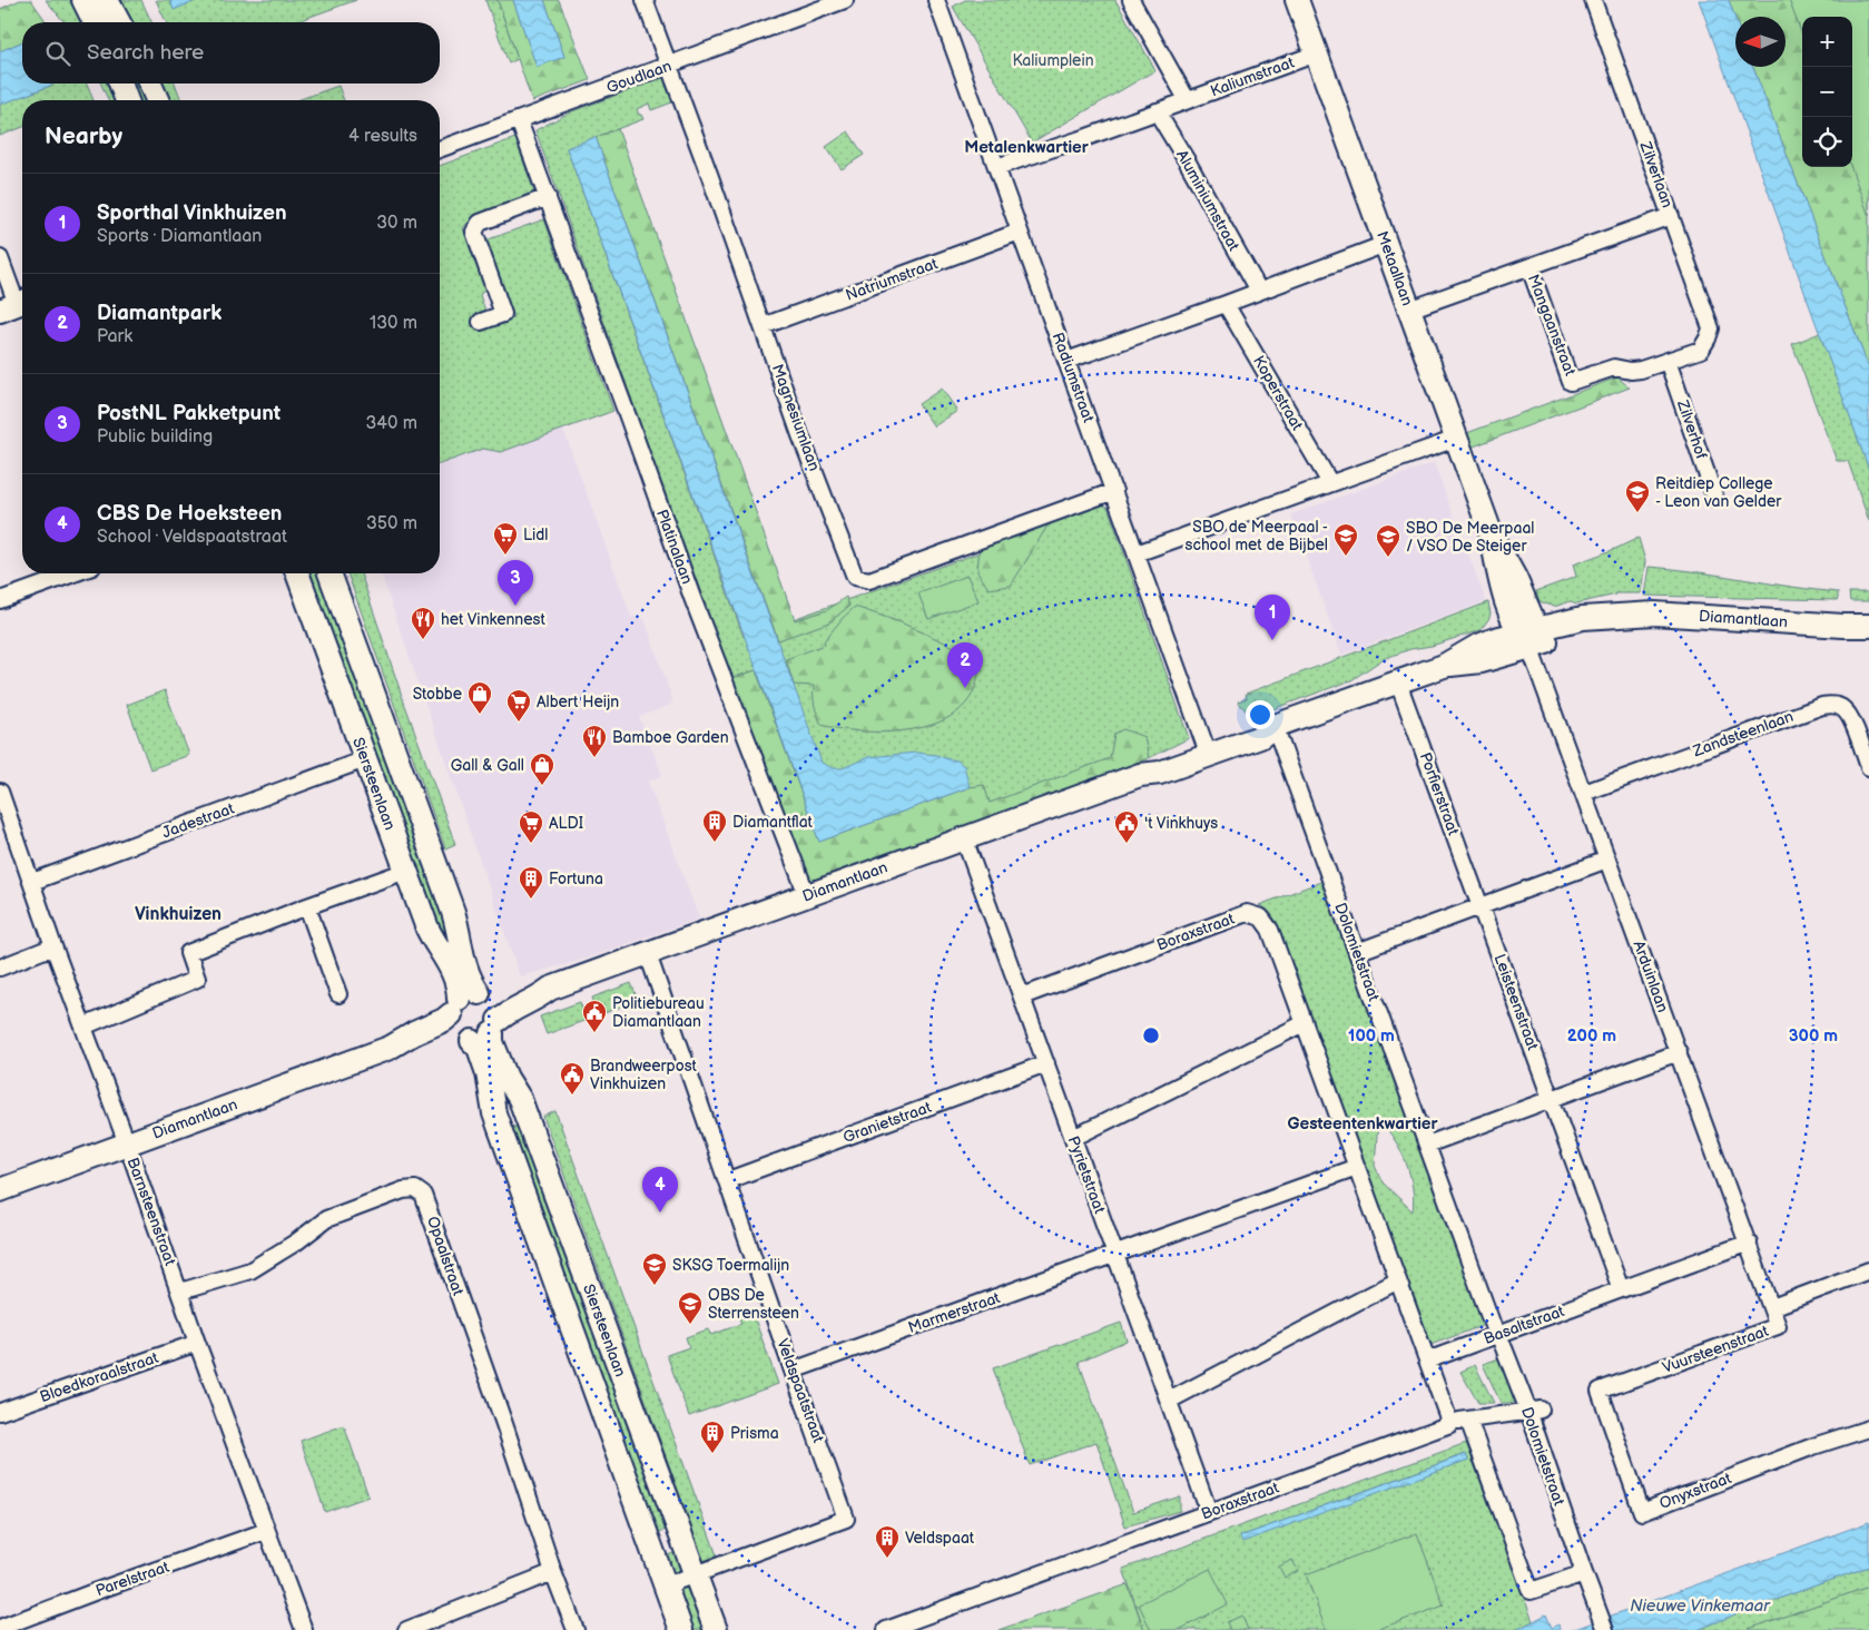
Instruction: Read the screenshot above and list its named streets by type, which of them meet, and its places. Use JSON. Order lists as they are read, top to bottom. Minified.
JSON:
{"streets":{"street":["Goudlaan","Kaliumstraat","Zilverlaan","Aluminiumstraat","Metaallaan","Natriumstraat","Mangaanstraat","Radiumstraat","Koperstraat","Magnesiumlaan","Zilverhof","Platinalaan","Diamantlaan","Zandsteenlaan","Siersteenlaan","Porfierstraat","Jadestraat","Boraxstraat","Dolomietstraat","Arduinlaan","Leisteenstraat","Granietstraat","Pyrietstraat","Barnsteenstraat","Opaalstraat","Marmerstraat","Basaltstraat","Vuursteenstraat","Bloedkoraalstraat","Veldspaatstraat","Onyxstraat","Parelstraat"]},"crossings":[["Goudlaan","Magnesiumlaan"],["Goudlaan","Platinalaan"],["Kaliumstraat","Aluminiumstraat"],["Kaliumstraat","Metaallaan"],["Kaliumstraat","Radiumstraat"],["Zilverlaan","Mangaanstraat"],["Metaallaan","Mangaanstraat"],["Metaallaan","Diamantlaan"],["Metaallaan","Arduinlaan"],["Natriumstraat","Radiumstraat"],["Natriumstraat","Magnesiumlaan"],["Mangaanstraat","Zilverhof"],["Radiumstraat","Magnesiumlaan"],["Radiumstraat","Diamantlaan"],["Platinalaan","Diamantlaan"],["Diamantlaan","Siersteenlaan"],["Diamantlaan","Porfierstraat"],["Diamantlaan","Dolomietstraat"],["Diamantlaan","Arduinlaan"],["Diamantlaan","Pyrietstraat"],["Diamantlaan","Barnsteenstraat"],["Diamantlaan","Veldspaatstraat"],["Zandsteenlaan","Arduinlaan"],["Siersteenlaan","Jadestraat"],["Siersteenlaan","Veldspaatstraat"],["Porfierstraat","Leisteenstraat"],["Jadestraat","Barnsteenstraat"],["Boraxstraat","Pyrietstraat"],["Boraxstraat","Basaltstraat"],["Dolomietstraat","Basaltstraat"],["Arduinlaan","Basaltstraat"],["Arduinlaan","Vuursteenstraat"],["Granietstraat","Pyrietstraat"],["Granietstraat","Veldspaatstraat"],["Pyrietstraat","Marmerstraat"],["Barnsteenstraat","Opaalstraat"],["Barnsteenstraat","Bloedkoraalstraat"],["Barnsteenstraat","Parelstraat"],["Marmerstraat","Veldspaatstraat"],["Vuursteenstraat","Onyxstraat"]],"districts":["Metalenkwartier","Vinkhuizen","Gesteentenkwartier"],"water":["Nieuwe Vinkemaar"],"parks":["Kaliumplein"],"places":{"school or university":["Reitdiep College - Leon van Gelder","SBO de Meerpaal - school met de Bijbel","SBO De Meerpaal / VSO De Steiger","SKSG Toermalijn","OBS De Sterrensteen"],"supermarket":["Lidl","Albert Heijn","ALDI"],"restaurant":["het Vinkennest","Bamboe Garden"],"shop":["Stobbe","Gall & Gall"],"building":["Diamantflat","Fortuna","Prisma","Veldspaat"],"public building":["'t Vinkhuys","Politiebureau Diamantlaan","Brandweerpost Vinkhuizen"]},"north":"left","page":{"map_buttons":["+","−"],"search":"Search here","heading":["Nearby","4 results"],"list":[{"mark":"1","name":"Sporthal Vinkhuizen","note":"Sports · Diamantlaan","value":"30 m"},{"mark":"2","name":"Diamantpark","note":"Park","value":"130 m"},{"mark":"3","name":"PostNL Pakketpunt","note":"Public building","value":"340 m"},{"mark":"4","name":"CBS De Hoeksteen","note":"School · Veldspaatstraat","value":"350 m"}],"pins":["3","1","2","4"]},"rings":["100 m","200 m","300 m"]}
